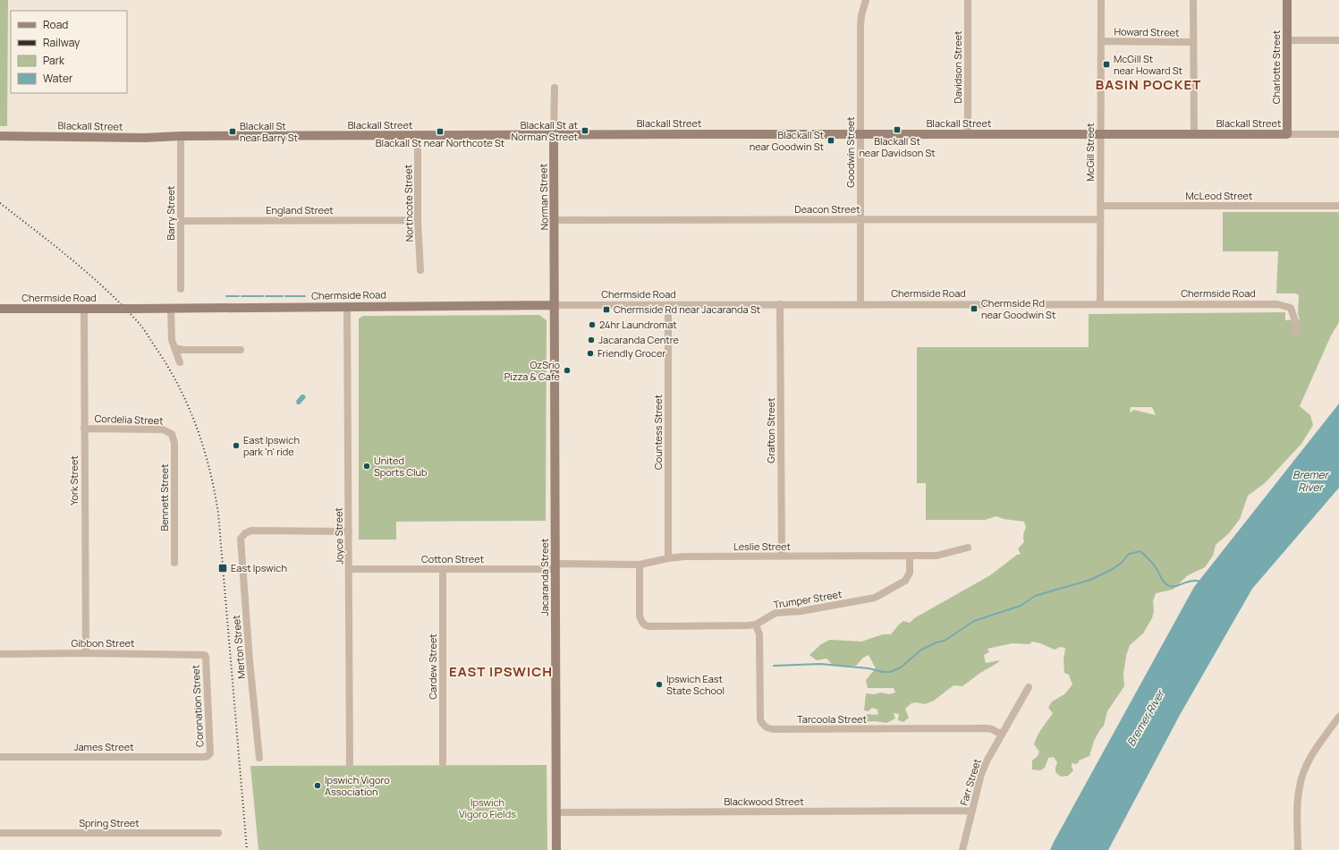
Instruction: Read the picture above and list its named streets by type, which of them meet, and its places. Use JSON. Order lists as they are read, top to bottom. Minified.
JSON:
{"streets":{"street":["Howard Street","Davidson Street","Charlotte Street","Blackall Street","Goodwin Street","McGill Street","McLeod Street","Norman Street","Northcote Street","Deacon Street","England Street","Barry Street","Chermside Road","Cordelia Street","Grafton Street","Countess Street","York Street","Bennett Street","Joyce Street","Leslie Street","Cotton Street","Jacaranda Street","Trumper Street","Gibbon Street","Merton Street","Cardew Street","Coronation Street","Tarcoola Street","James Street","Farr Street","Blackwood Street","Spring Street"]},"crossings":[["Howard Street","McGill Street"],["Davidson Street","Blackall Street"],["Charlotte Street","Blackall Street"],["Blackall Street","Goodwin Street"],["Blackall Street","McGill Street"],["Blackall Street","Norman Street"],["Blackall Street","Northcote Street"],["Blackall Street","Barry Street"],["Goodwin Street","Deacon Street"],["Goodwin Street","Chermside Road"],["McGill Street","McLeod Street"],["McGill Street","Deacon Street"],["McGill Street","Chermside Road"],["Norman Street","Deacon Street"],["Norman Street","Chermside Road"],["Norman Street","Jacaranda Street"],["Northcote Street","England Street"],["England Street","Barry Street"],["Chermside Road","Grafton Street"],["Chermside Road","Countess Street"],["Chermside Road","York Street"],["Chermside Road","Joyce Street"],["Chermside Road","Jacaranda Street"],["Cordelia Street","York Street"],["Cordelia Street","Bennett Street"],["Grafton Street","Leslie Street"],["Countess Street","Leslie Street"],["York Street","Gibbon Street"],["Joyce Street","Cotton Street"],["Joyce Street","Merton Street"],["Leslie Street","Cotton Street"],["Leslie Street","Jacaranda Street"],["Leslie Street","Trumper Street"],["Cotton Street","Jacaranda Street"],["Cotton Street","Cardew Street"],["Jacaranda Street","Blackwood Street"],["Trumper Street","Tarcoola Street"],["Gibbon Street","Coronation Street"],["Coronation Street","James Street"],["Tarcoola Street","Farr Street"],["Farr Street","Blackwood Street"]],"districts":["BASIN POCKET","EAST IPSWICH"],"water":["Bremer River"],"parks":["Ipswich Vigoro Fields"],"places":{"transit":["McGill St near Howard St","Blackall St near Davidson St","Blackall St at Norman Street","Blackall St near Barry St","Blackall St near Northcote St","Blackall St near Goodwin St","Chermside Rd near Goodwin St","Chermside Rd near Jacaranda St","East Ipswich"],"other":["24hr Laundromat","Jacaranda Centre","Friendly Grocer","OzSrio Pizza & Cafe","East Ipswich park 'n' ride","United Sports Club","Ipswich East State School","Ipswich Vigoro Association"]},"legend":["Road","Railway","Park","Water"]}
